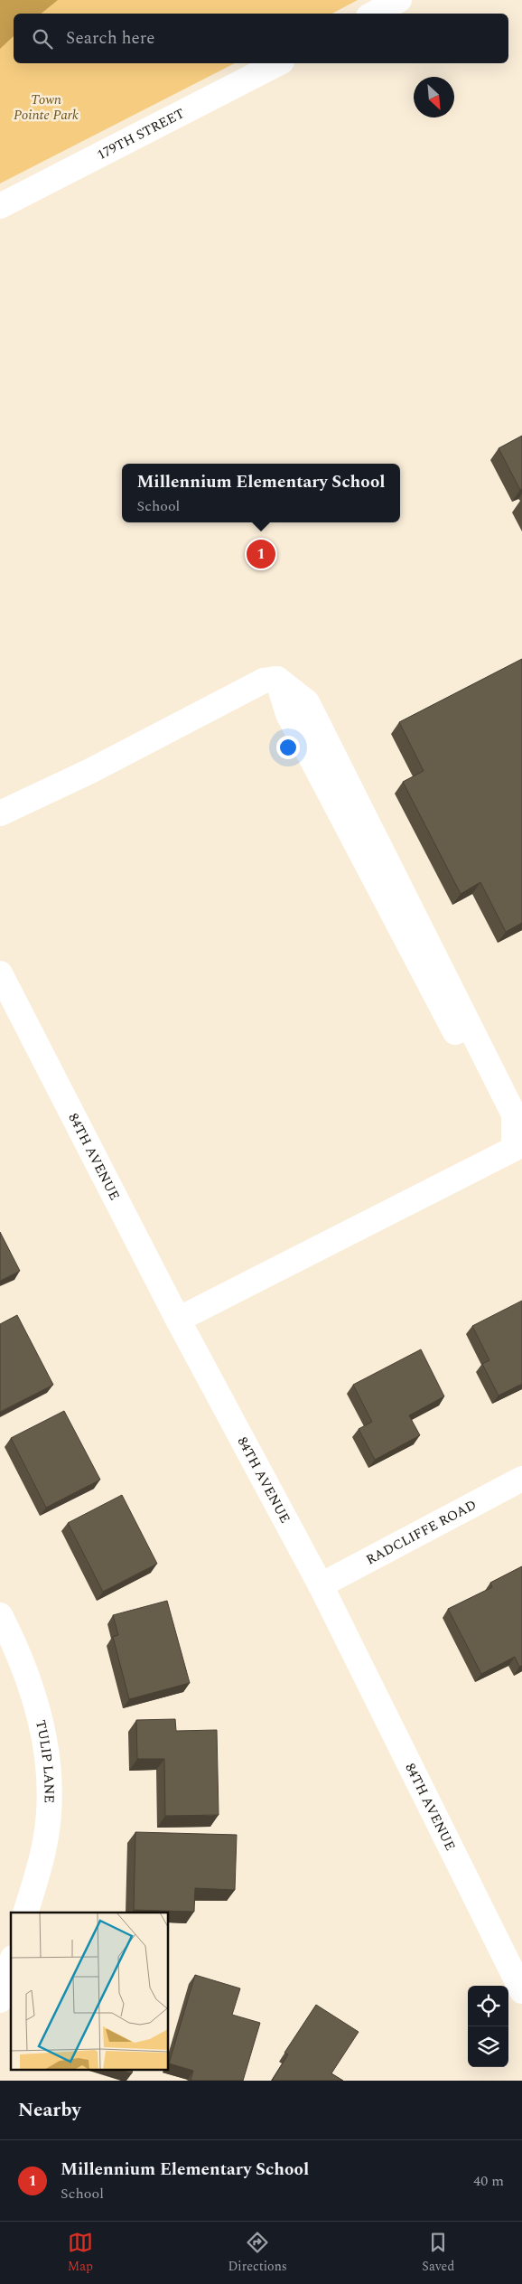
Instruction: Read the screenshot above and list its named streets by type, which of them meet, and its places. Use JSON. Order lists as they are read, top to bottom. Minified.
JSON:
{"streets":{"street":["179TH STREET","84TH AVENUE","RADCLIFFE ROAD","TULIP LANE"]},"crossings":[["84TH AVENUE","RADCLIFFE ROAD"]],"parks":["Town Pointe Park"],"north":"bottom right","page":{"search":"Search here","popup":["Millennium Elementary School","School"],"pins":"1","heading":"Nearby","list":[{"mark":"1","name":"Millennium Elementary School","note":"School","value":"40 m"}],"nav":["Map","Directions","Saved"]}}
